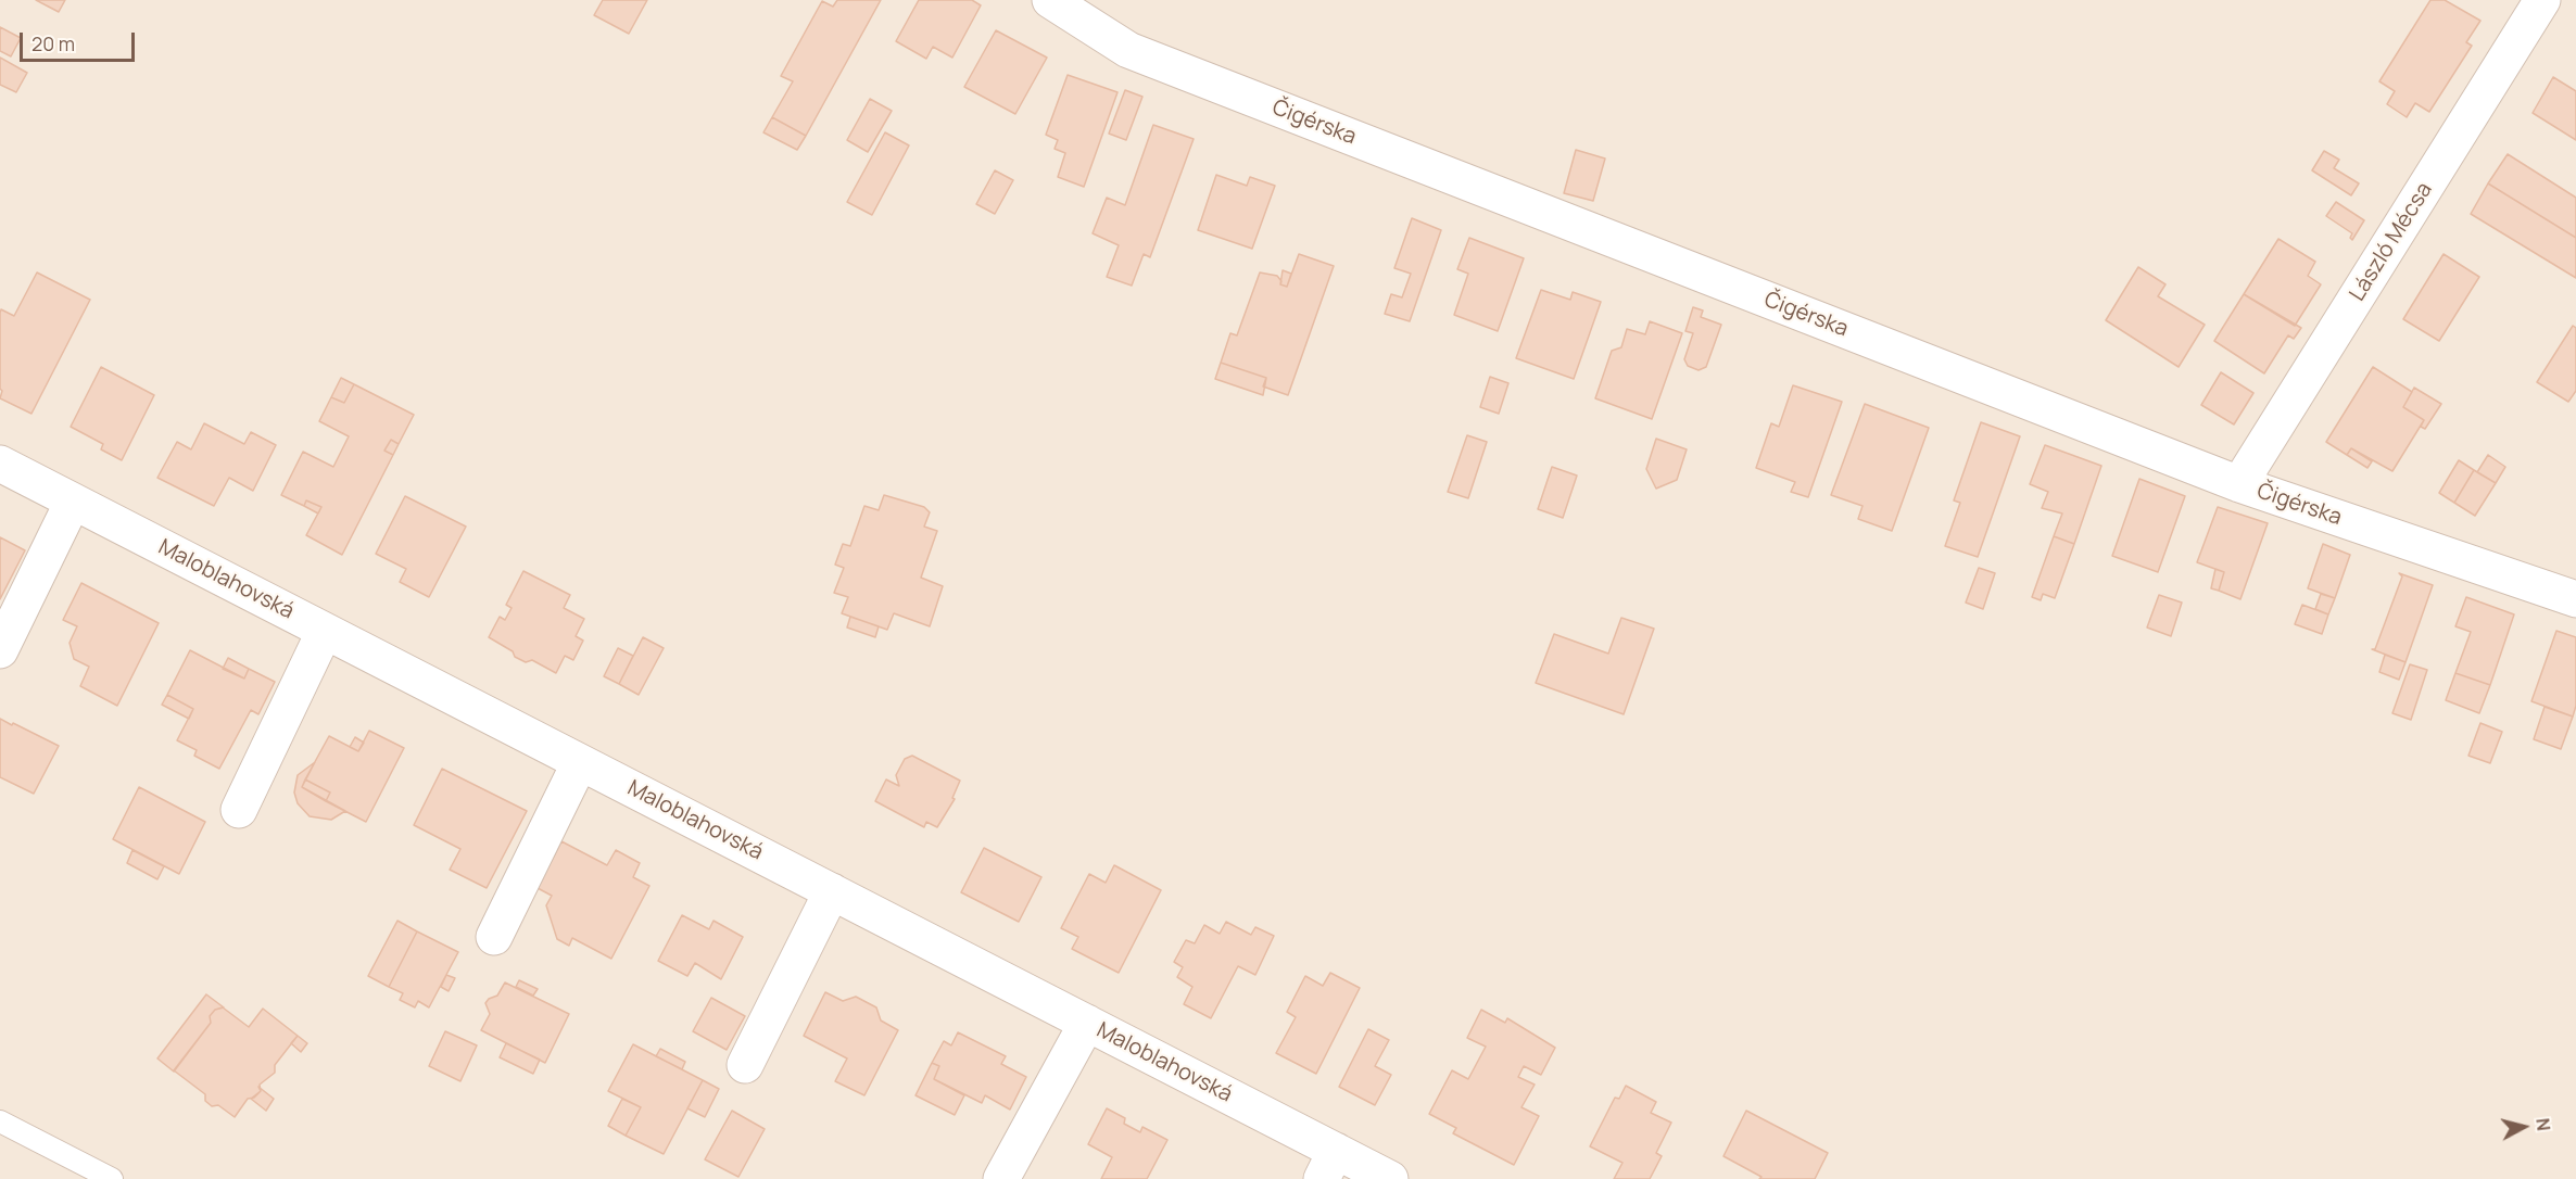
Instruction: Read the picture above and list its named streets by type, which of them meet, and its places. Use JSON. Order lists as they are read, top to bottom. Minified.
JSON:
{"streets":{"street":["Čigérska","László Mécsa","Maloblahovská"]},"crossings":[["Čigérska","László Mécsa"]],"scale_bar":"20 m","north":"right"}
